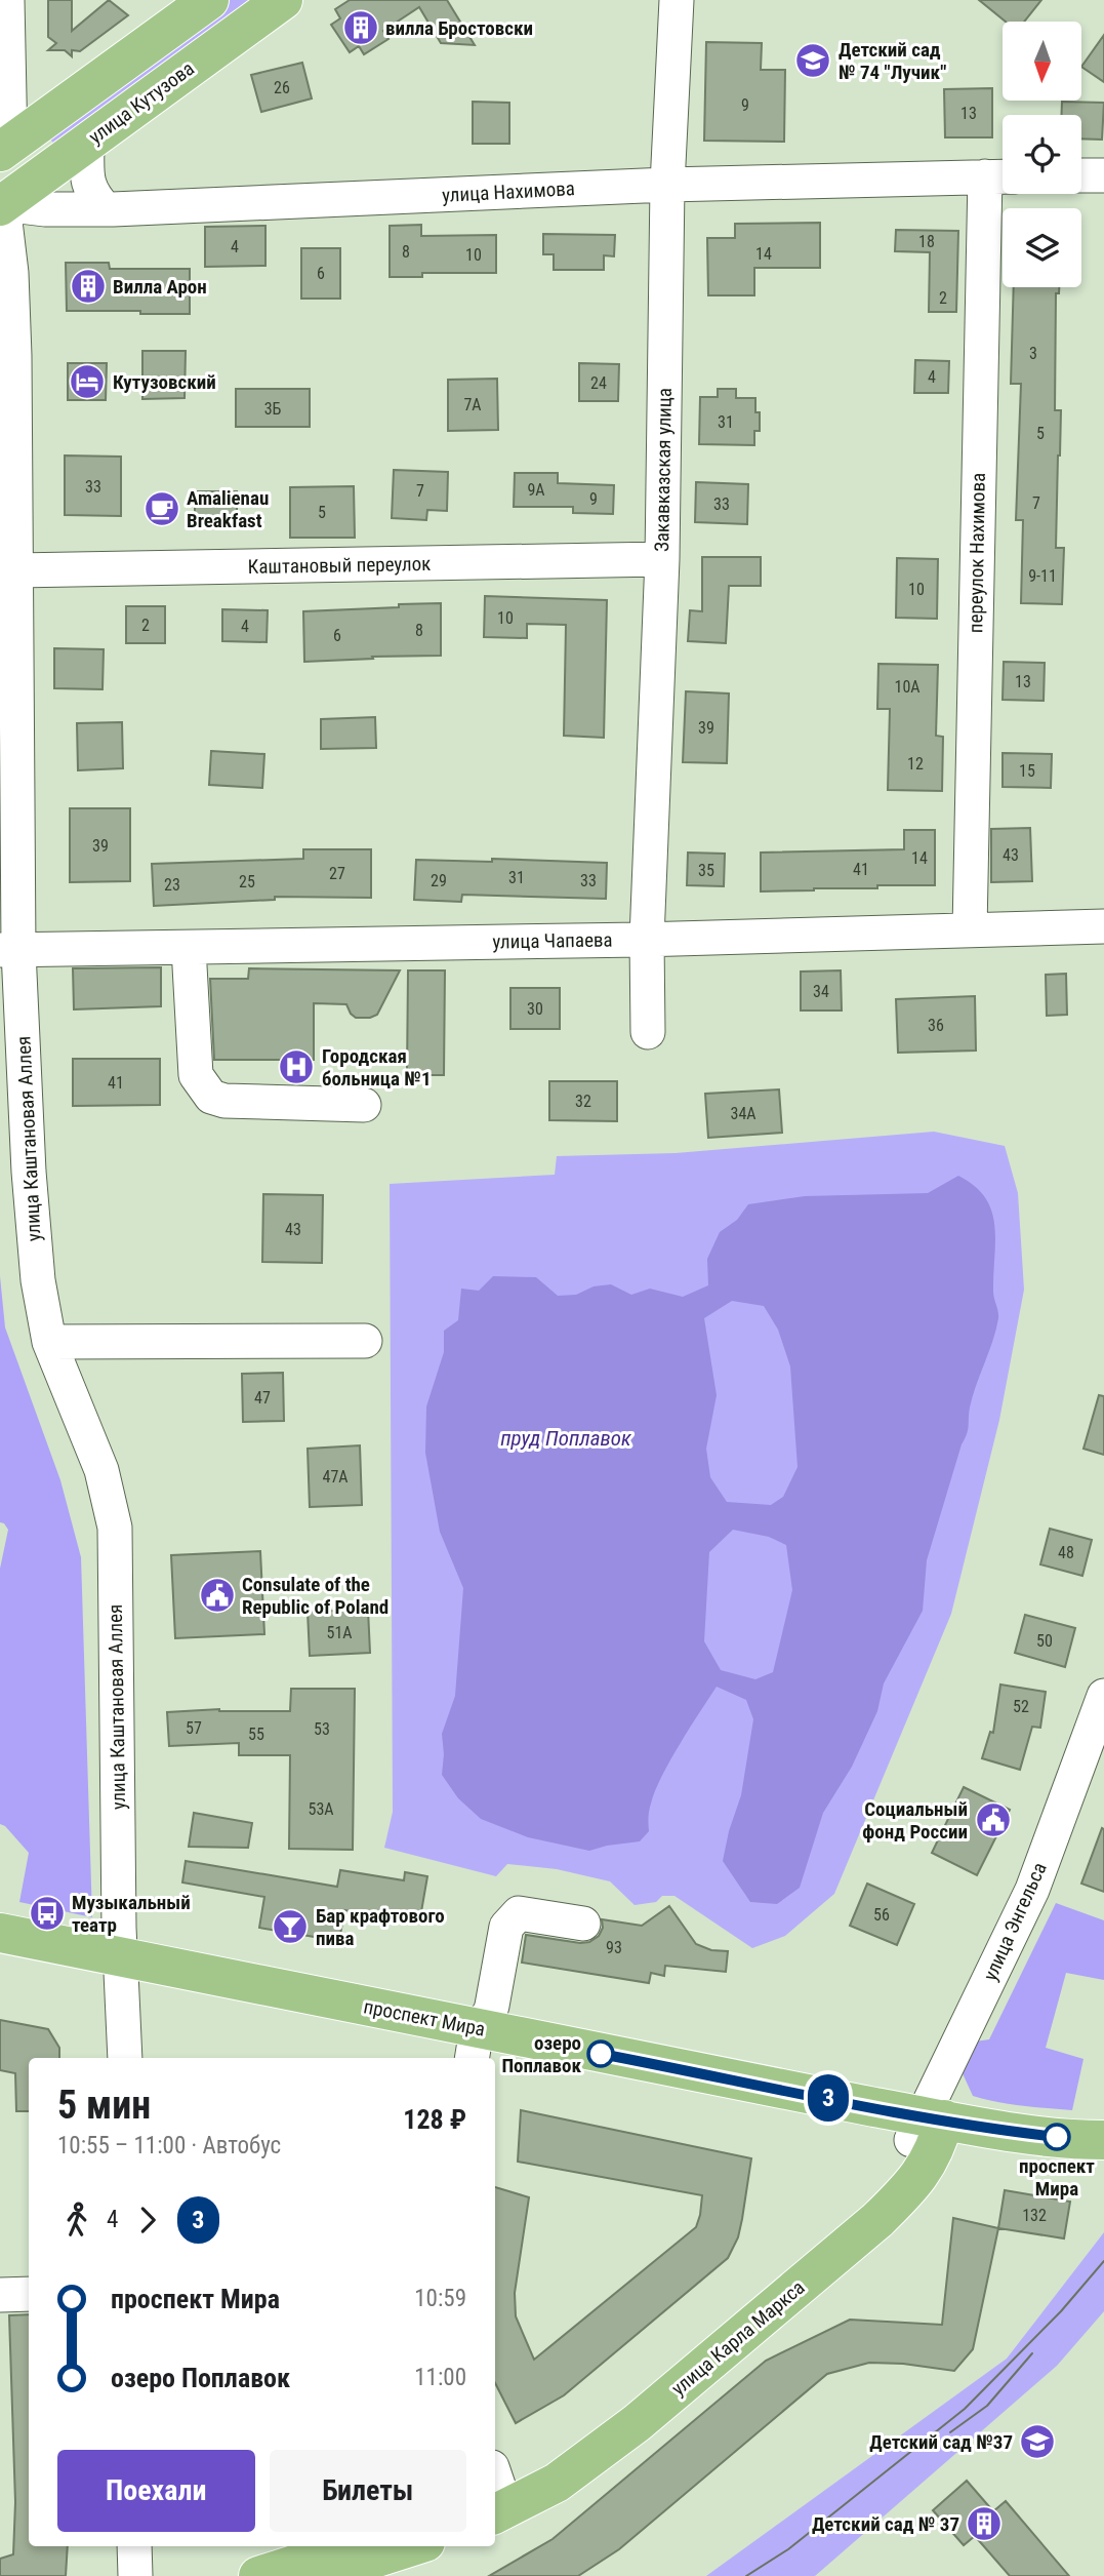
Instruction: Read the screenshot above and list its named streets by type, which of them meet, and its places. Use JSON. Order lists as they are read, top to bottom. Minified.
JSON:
{"streets":{"main road":["улица Кутузова","проспект Мира","улица Карла Маркса"],"street":["улица Нахимова","Закавказская улица","переулок Нахимова","Каштановый переулок","улица Чапаева","улица Каштановая Аллея","улица Энгельса"]},"crossings":[["улица Кутузова","улица Нахимова"],["улица Кутузова","улица Каштановая Аллея"],["улица Нахимова","Закавказская улица"],["улица Нахимова","переулок Нахимова"],["улица Нахимова","улица Каштановая Аллея"],["Закавказская улица","Каштановый переулок"],["Закавказская улица","улица Чапаева"],["переулок Нахимова","улица Чапаева"],["Каштановый переулок","улица Каштановая Аллея"],["улица Чапаева","улица Каштановая Аллея"],["улица Каштановая Аллея","проспект Мира"],["улица Энгельса","проспект Мира"],["улица Энгельса","улица Карла Маркса"],["проспект Мира","улица Карла Маркса"]],"water":["пруд Поплавок"],"places":{"building":["вилла Бростовски","Вилла Арон","Детский сад № 37"],"school or university":["Детский сад № 74 \"Лучик\"","Детский сад №37"],"hotel":["Кутузовский"],"cafe":["Amalienau Breakfast"],"hospital":["Городская больница №1"],"public building":["Consulate of the Republic of Poland","Социальный фонд России"],"bus stop":["Музыкальный театр"],"bar":["Бар крафтового пива"],"other":["озеро Поплавок","проспект Мира"]},"lines":["bus line 3"],"house_numbers":["26","9","13","18","4","8","14","10","6","2","3","4","24","7А","3Б","31","5","33","9А","7","9","7","33","5","9-11","10","10","2","4","8","6","13","10А","39","12","15","39","43","14","41","35","27","31","29","33","25","23","34","30","36","41","32","34А","43","47","47А","48","51А","50","52","57","53","55","53А","56","93","132"],"north":"bottom","page":{"on_map":"3","heading":["5 мин","10:55 – 11:00 · Автобус","128 ₽"],"legs":["4","3"],"list":[{"name":"проспект Мира","value":"10:59"},{"name":"озеро Поплавок","value":"11:00"}],"buttons":["Поехали","Билеты"]}}
